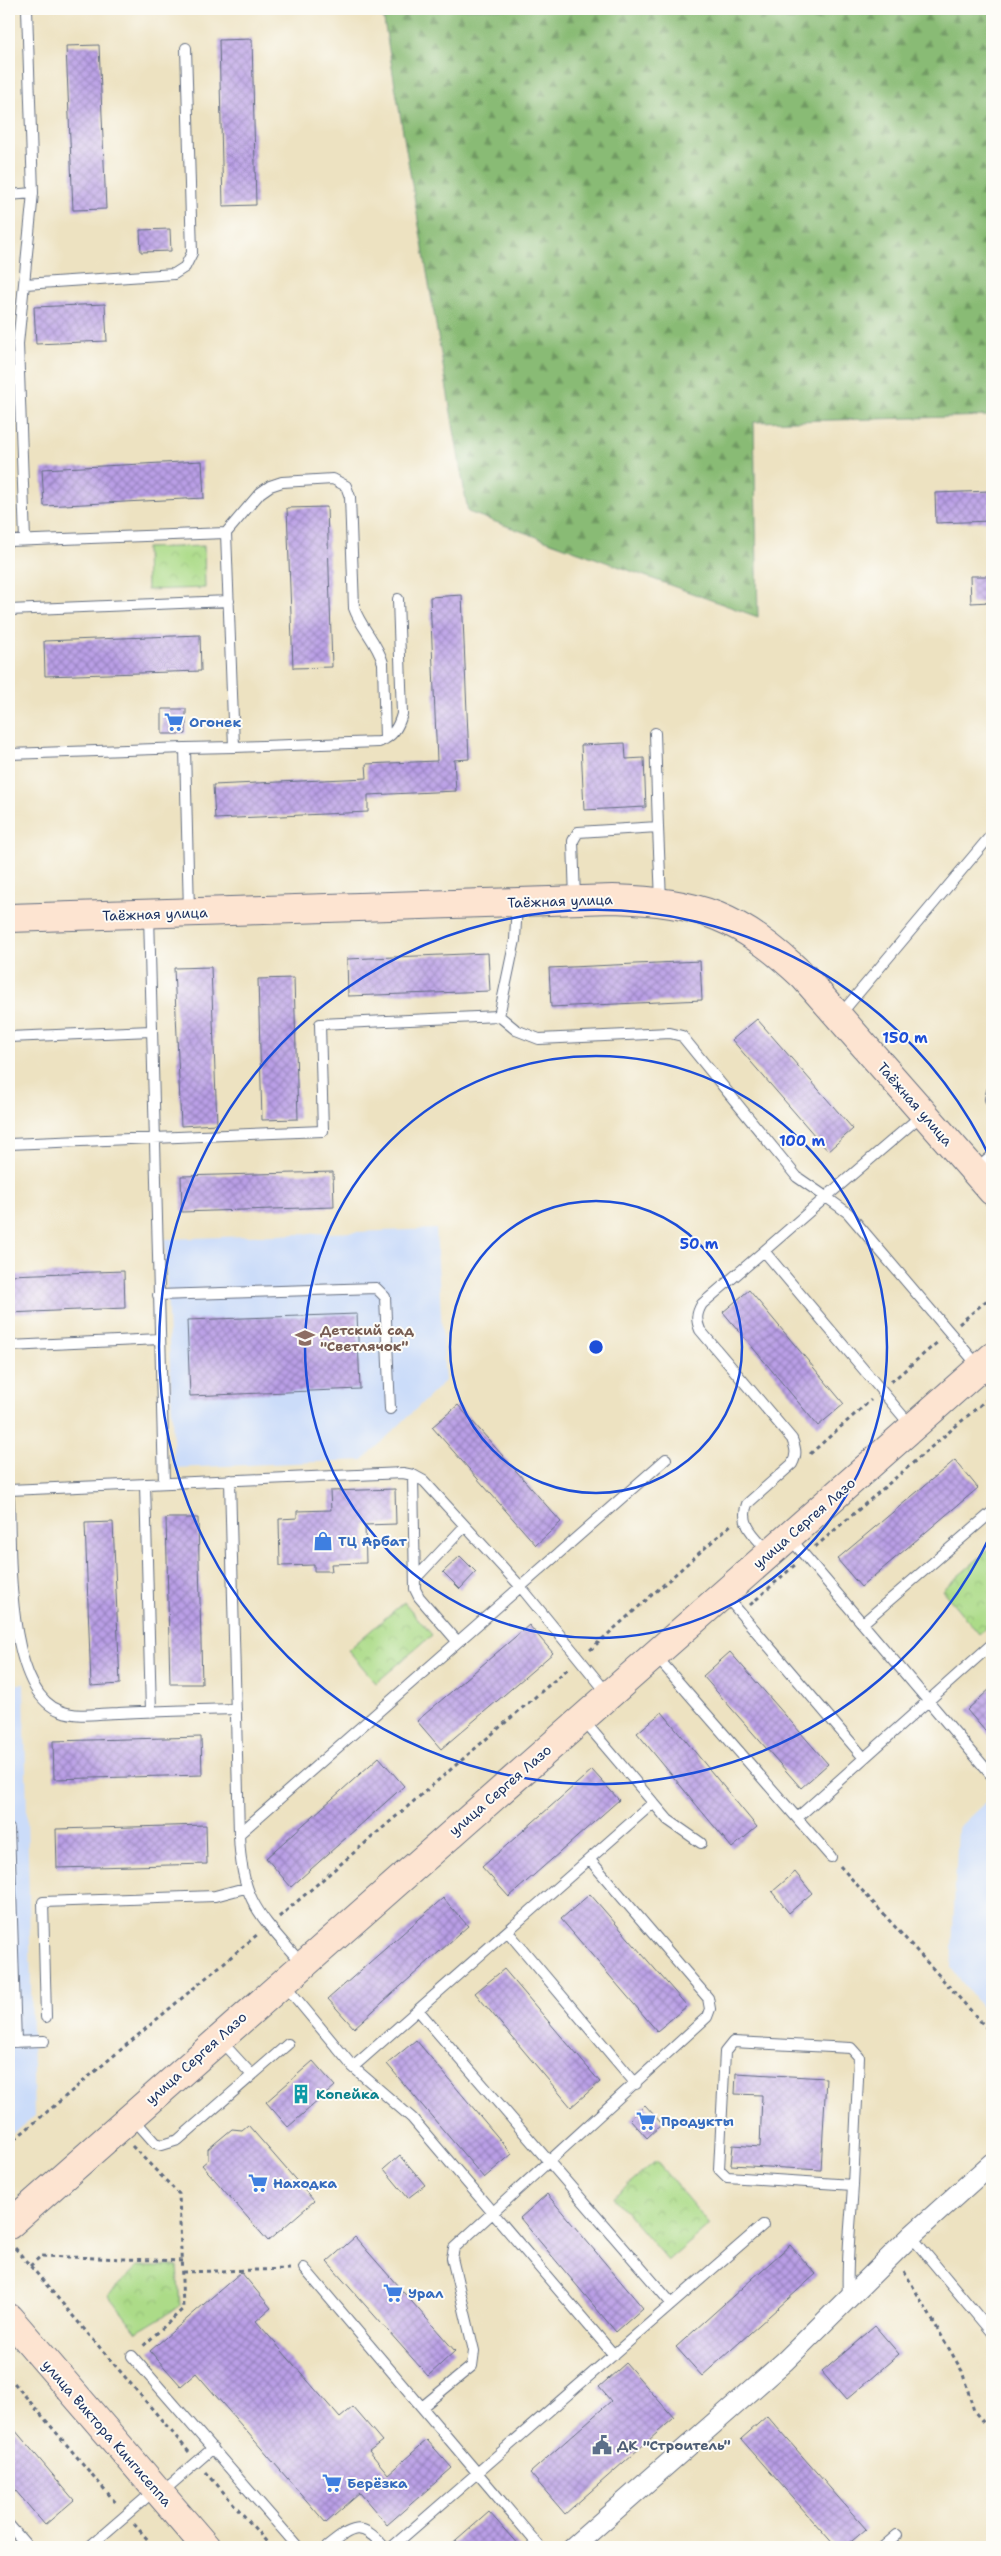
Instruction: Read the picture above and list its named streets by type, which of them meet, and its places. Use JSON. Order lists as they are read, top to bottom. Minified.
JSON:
{"streets":{"street":["Таёжная улица","улица Сергея Лазо","улица Виктора Кингисеппа"]},"places":{"supermarket":["Огонек","Продукты","Находка","Урал","Берёзка"],"school or university":["Детский сад \"Светлячок\""],"shop":["ТЦ Арбат"],"building":["Копейка"],"public building":["ДК \"Строитель\""]},"rings":["150 m","100 m","50 m"]}
